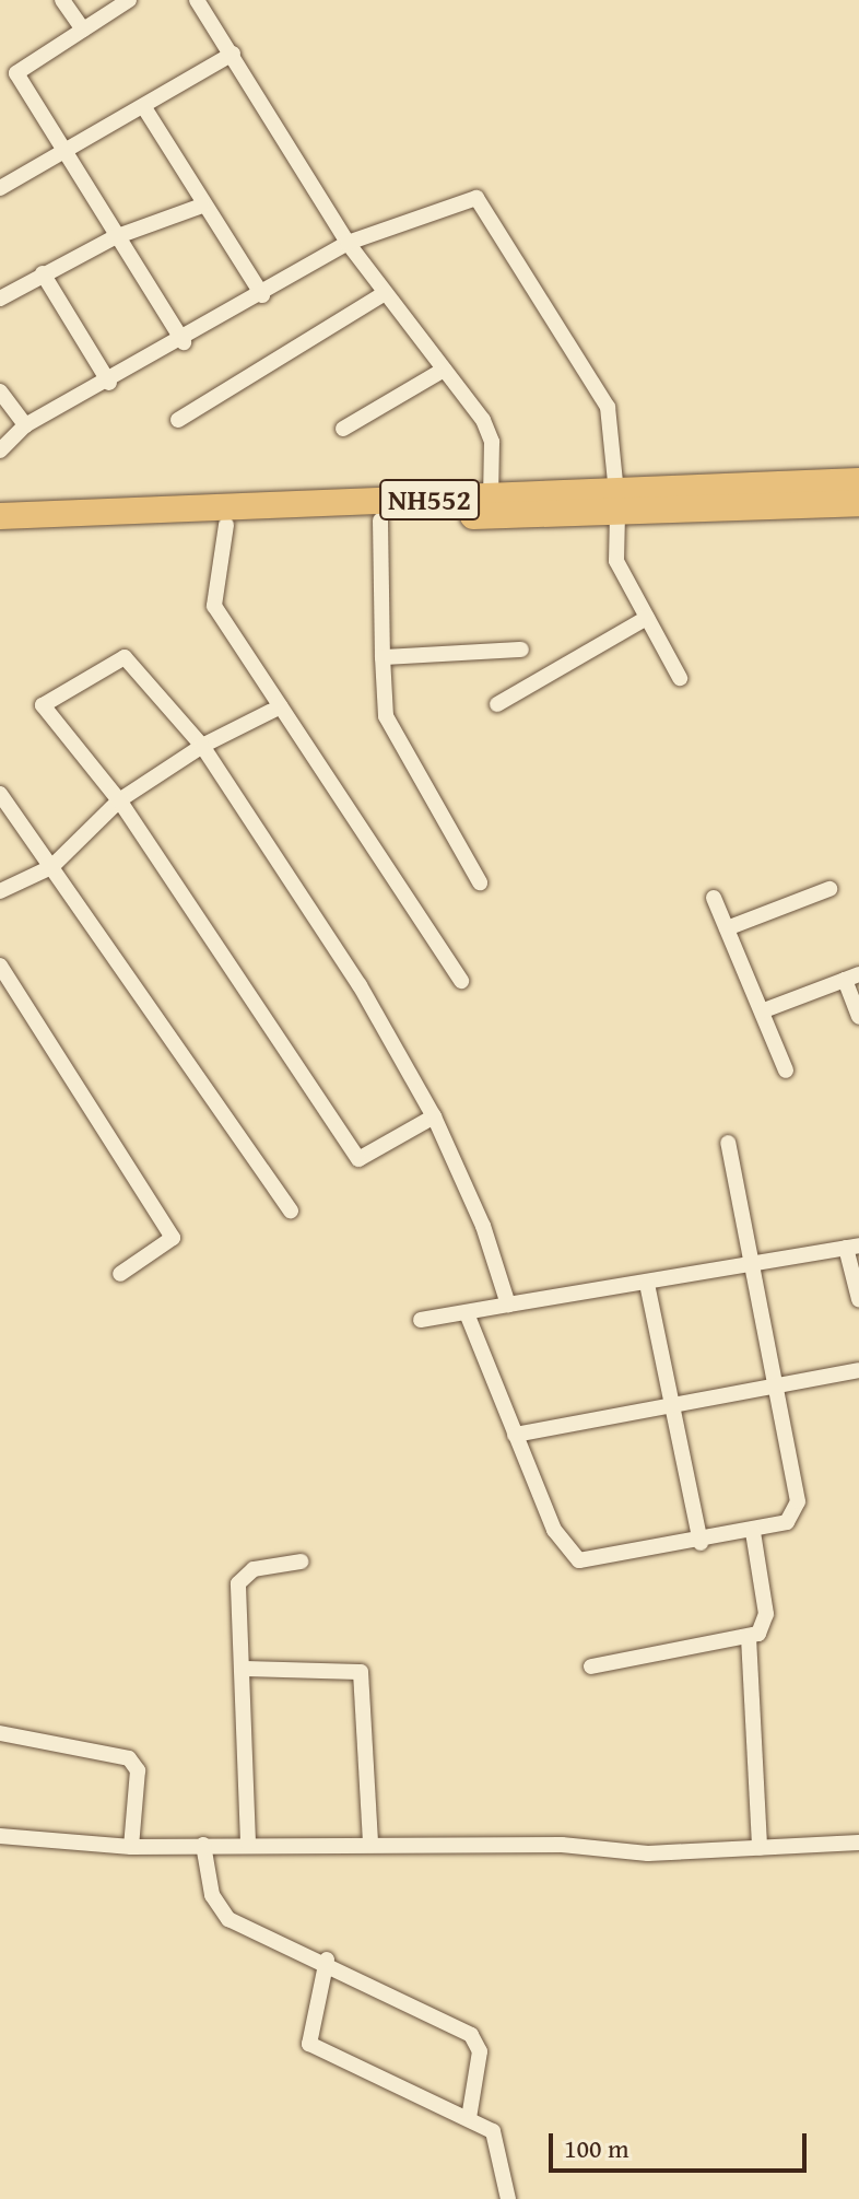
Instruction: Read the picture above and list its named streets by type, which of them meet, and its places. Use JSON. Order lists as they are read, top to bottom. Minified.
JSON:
{"streets":{"highway":["NH552"]},"scale_bar":"100 m"}
